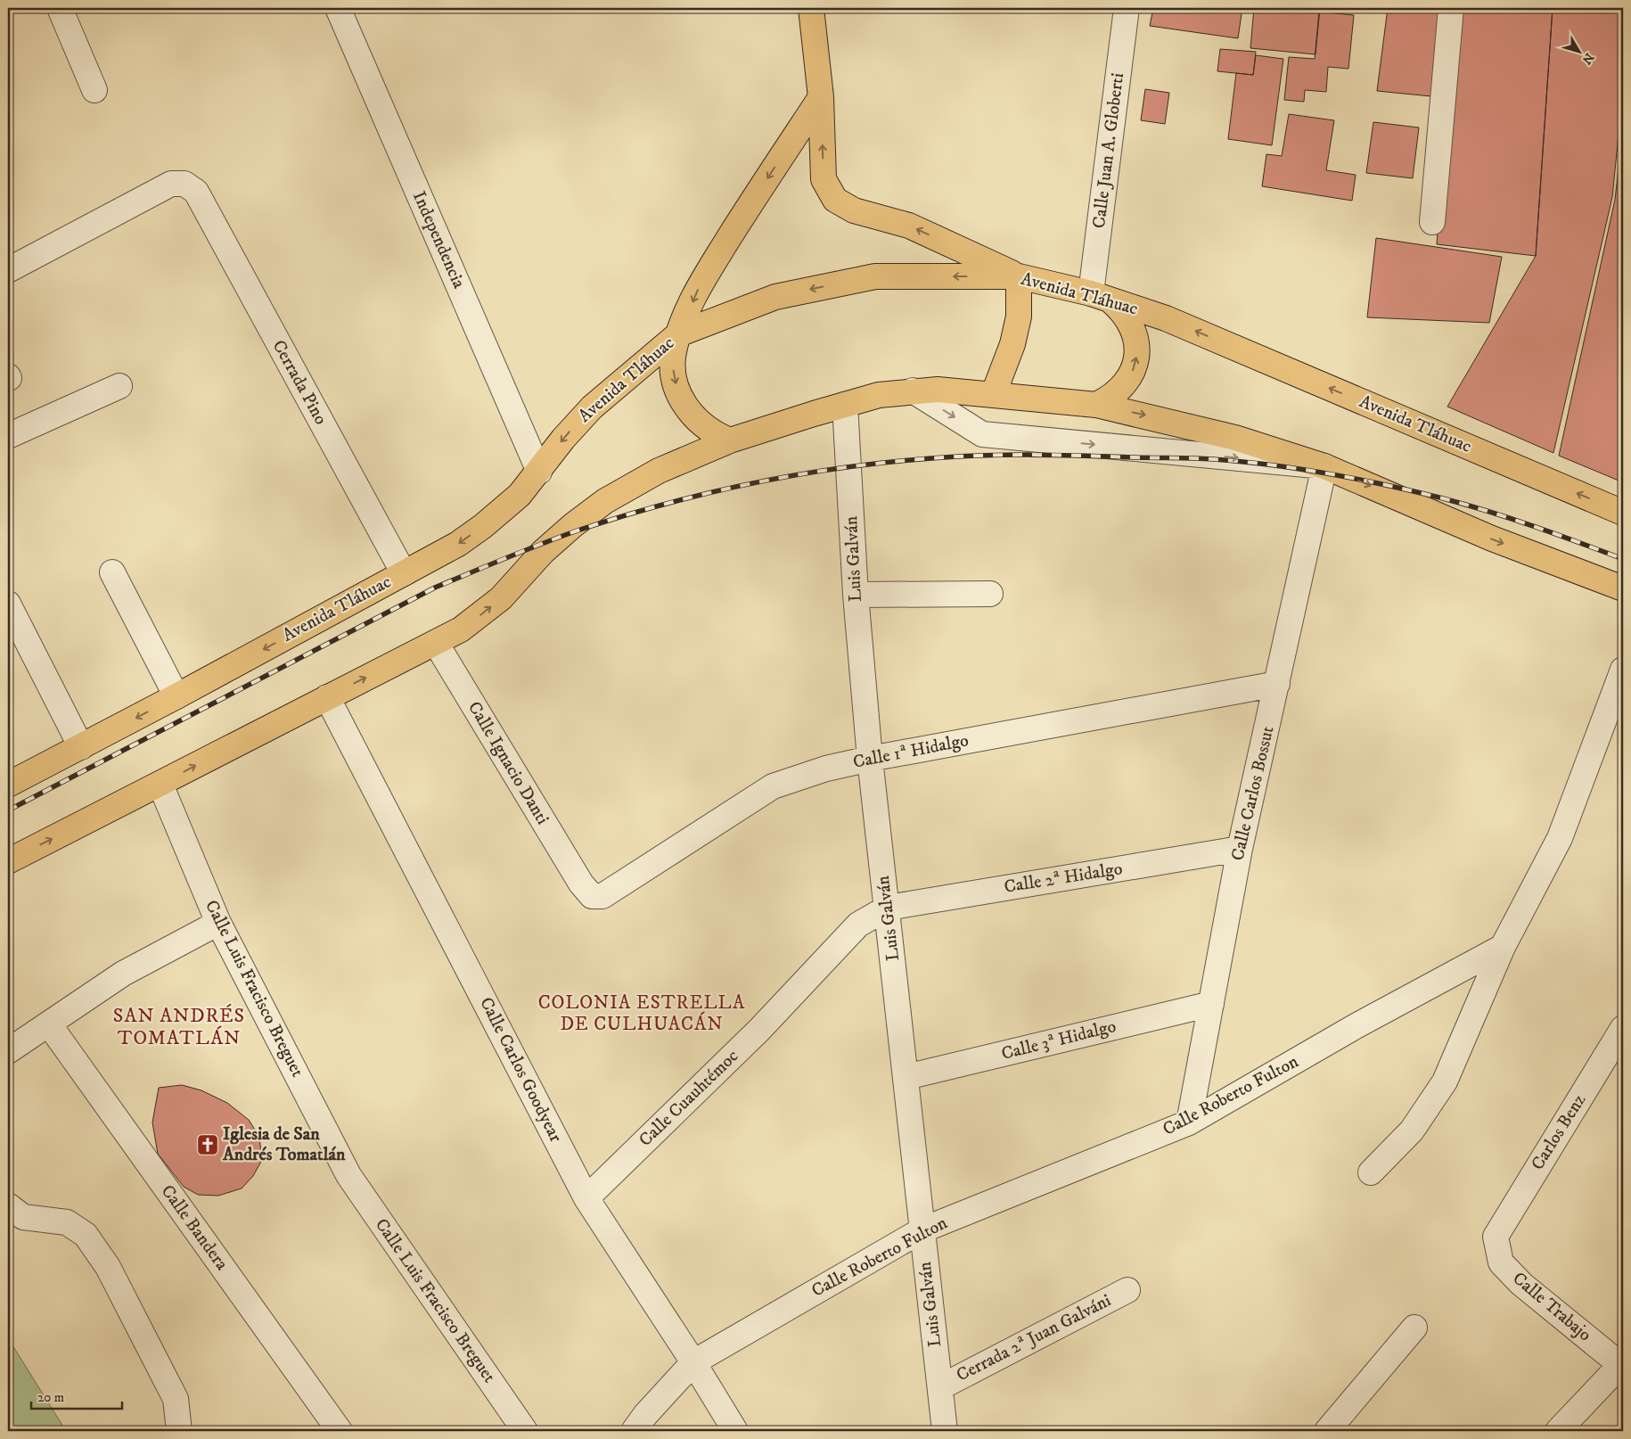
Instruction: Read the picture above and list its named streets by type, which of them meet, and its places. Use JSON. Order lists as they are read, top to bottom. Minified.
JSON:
{"streets":{"main road":["Avenida Tláhuac"],"street":["Calle Juan A. Globerti","Independencia","Cerrada Pino","Luis Galván","Calle 1ª Hidalgo","Calle Ignacio Danti","Calle Carlos Bossut","Calle 2ª Hidalgo","Calle Luis Fracisco Breguet","Calle 3ª Hidalgo","Calle Carlos Goodyear","Calle Roberto Fulton","Calle Cuauhtémoc","Carlos Benz","Calle Bandera","Calle Trabajo","Cerrada 2ª Juan Galváni"]},"crossings":[["Calle Juan A. Globerti","Avenida Tláhuac"],["Independencia","Avenida Tláhuac"],["Avenida Tláhuac","Cerrada Pino"],["Luis Galván","Calle 1ª Hidalgo"],["Luis Galván","Calle 2ª Hidalgo"],["Luis Galván","Calle 3ª Hidalgo"],["Luis Galván","Calle Roberto Fulton"],["Luis Galván","Calle Cuauhtémoc"],["Luis Galván","Cerrada 2ª Juan Galváni"],["Calle 1ª Hidalgo","Calle Ignacio Danti"],["Calle 1ª Hidalgo","Calle Carlos Bossut"],["Calle Carlos Bossut","Calle 2ª Hidalgo"],["Calle Carlos Bossut","Calle 3ª Hidalgo"],["Calle Carlos Bossut","Calle Roberto Fulton"],["Calle 2ª Hidalgo","Calle Cuauhtémoc"],["Calle Carlos Goodyear","Calle Roberto Fulton"],["Calle Carlos Goodyear","Calle Cuauhtémoc"],["Carlos Benz","Calle Trabajo"]],"districts":["COLONIA ESTRELLA DE CULHUACÁN","SAN ANDRÉS TOMATLÁN"],"places":{"church":["Iglesia de San Andrés Tomatlán"]},"scale_bar":"20 m","north":"bottom right"}
